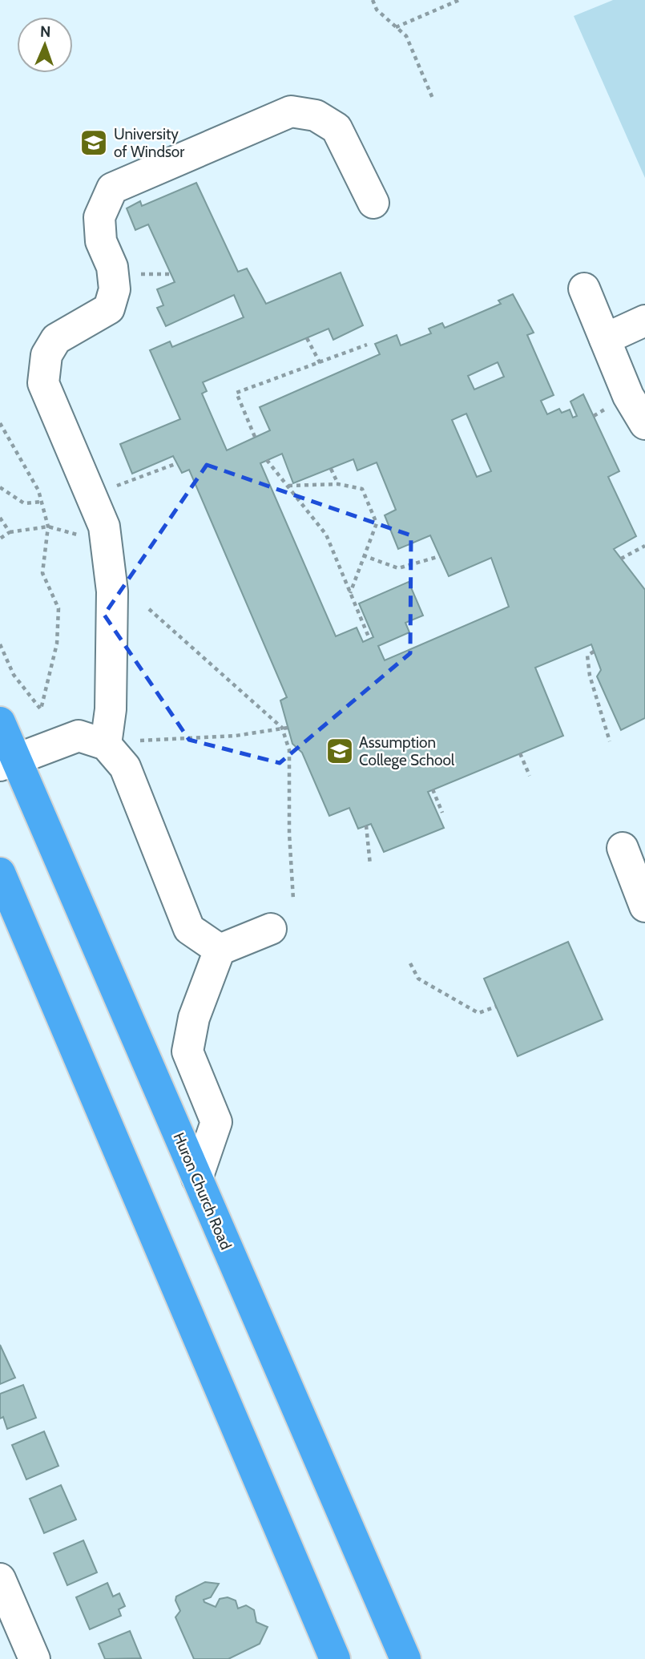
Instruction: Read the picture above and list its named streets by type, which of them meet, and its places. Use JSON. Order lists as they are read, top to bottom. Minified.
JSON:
{"streets":{"highway":["Huron Church Road"]},"places":{"school or university":["University of Windsor","Assumption College School"]},"north":"top"}
